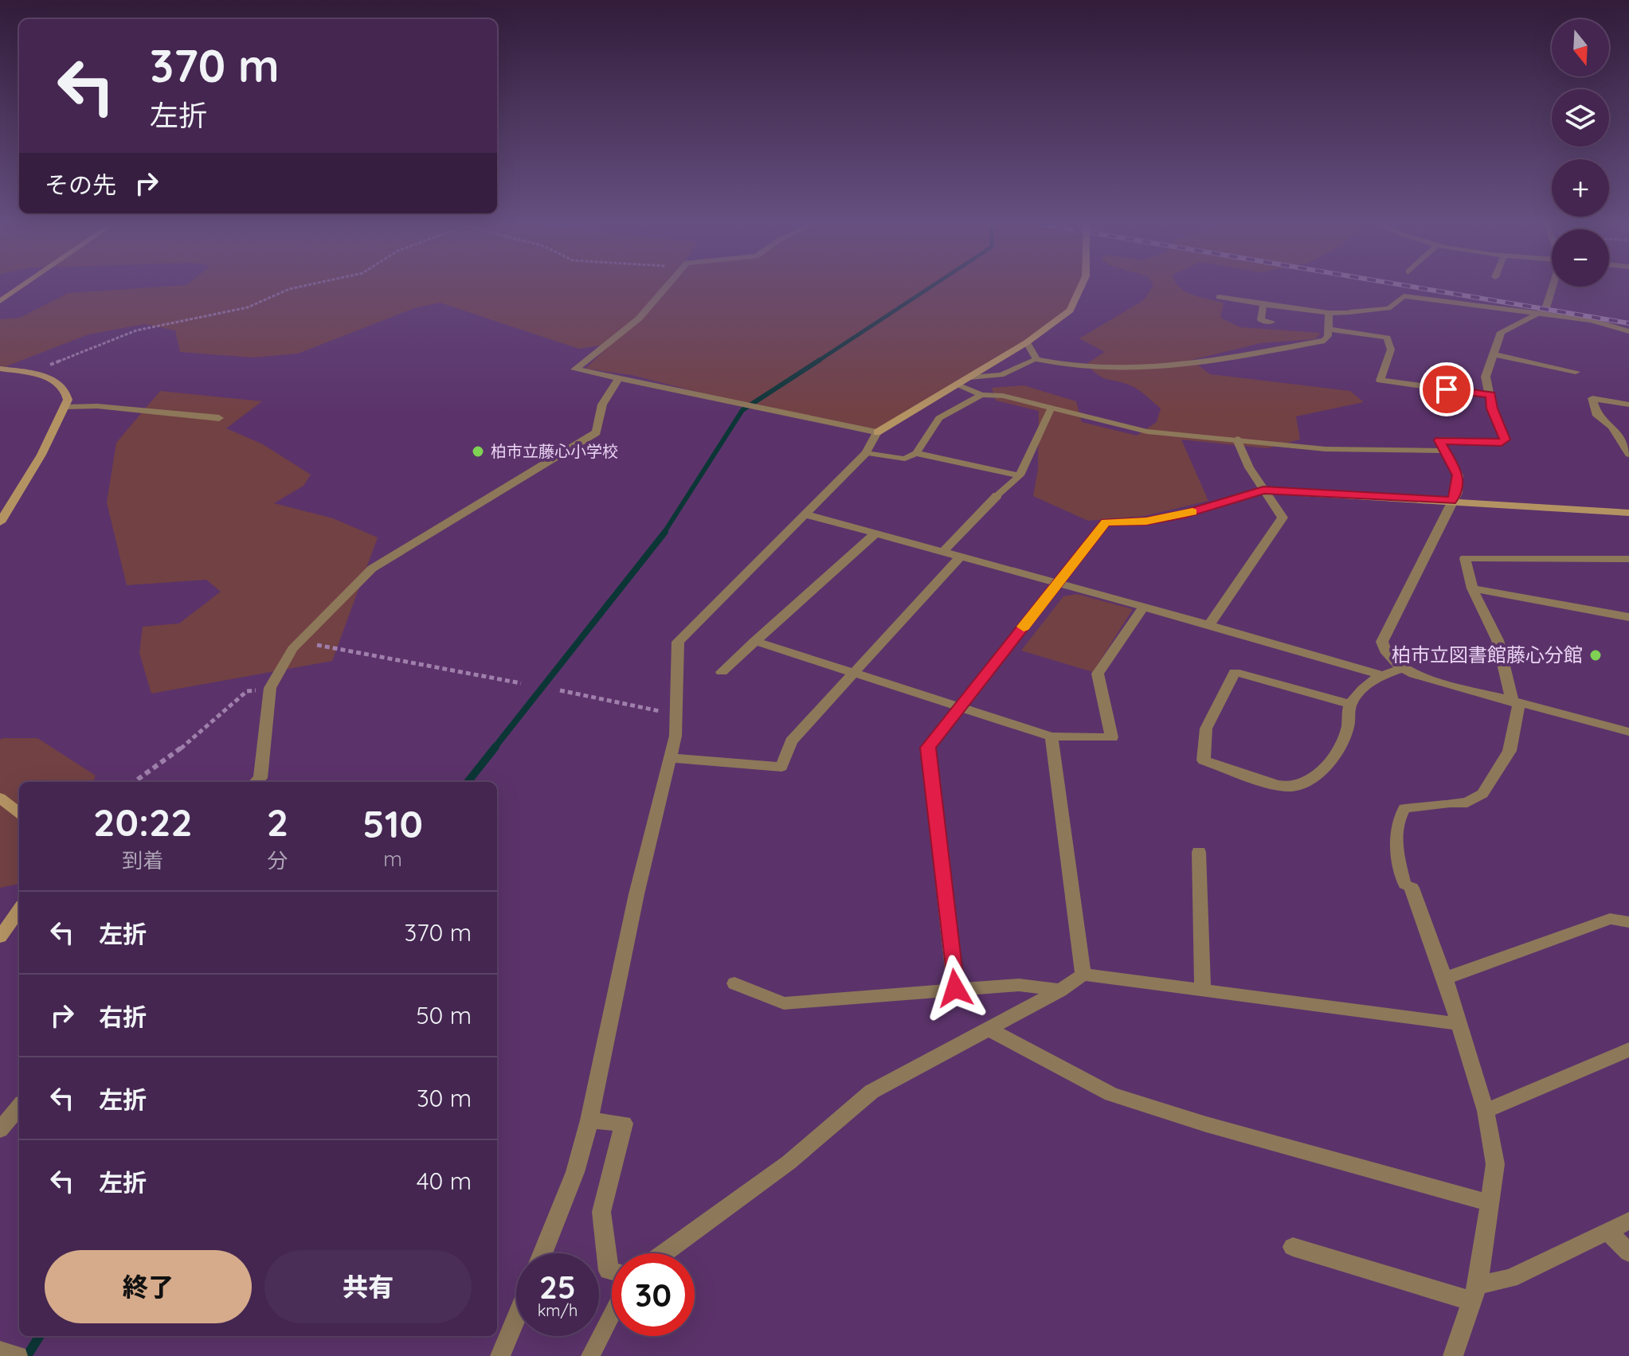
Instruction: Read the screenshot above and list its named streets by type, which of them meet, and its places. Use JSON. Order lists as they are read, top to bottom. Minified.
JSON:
{"places":["柏市立藤心小学校","柏市立図書館藤心分館"],"north":"bottom","page":{"map_buttons":["+","−"],"turn":["370 m","左折"],"then":"その先","eta":["20:22","到着","2","分","510","m"],"list":[{"name":"左折","value":"370 m"},{"name":"右折","value":"50 m"},{"name":"左折","value":"30 m"},{"name":"左折","value":"40 m"}],"buttons":["終了","共有"],"speed":"25 km/h","limit":"30"}}
